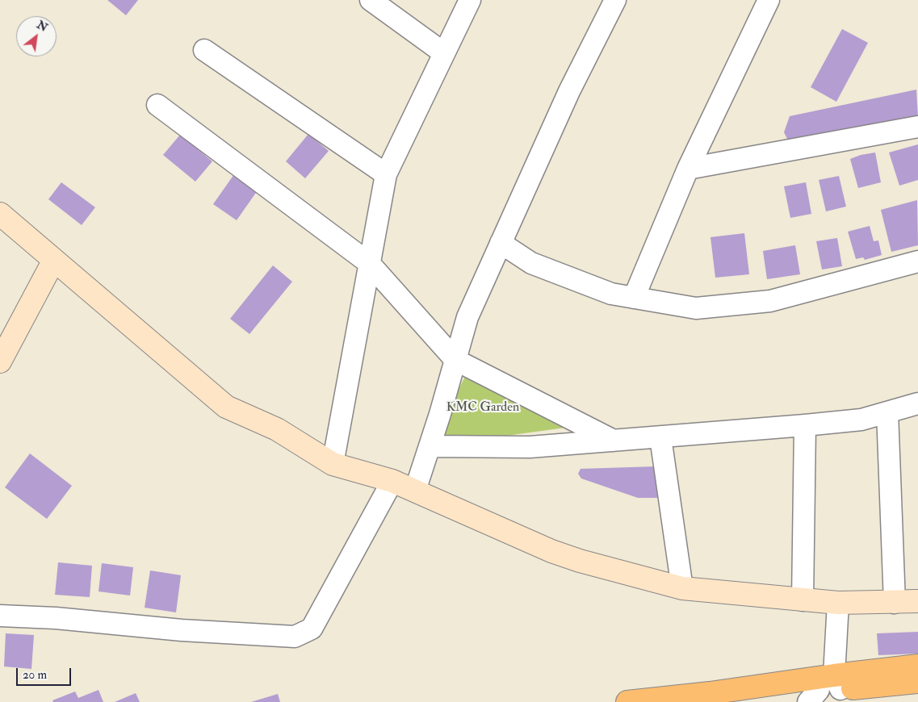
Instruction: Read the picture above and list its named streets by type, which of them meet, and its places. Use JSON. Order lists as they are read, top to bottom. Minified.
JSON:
{"parks":["KMC Garden"],"scale_bar":"20 m","north":"top right"}
